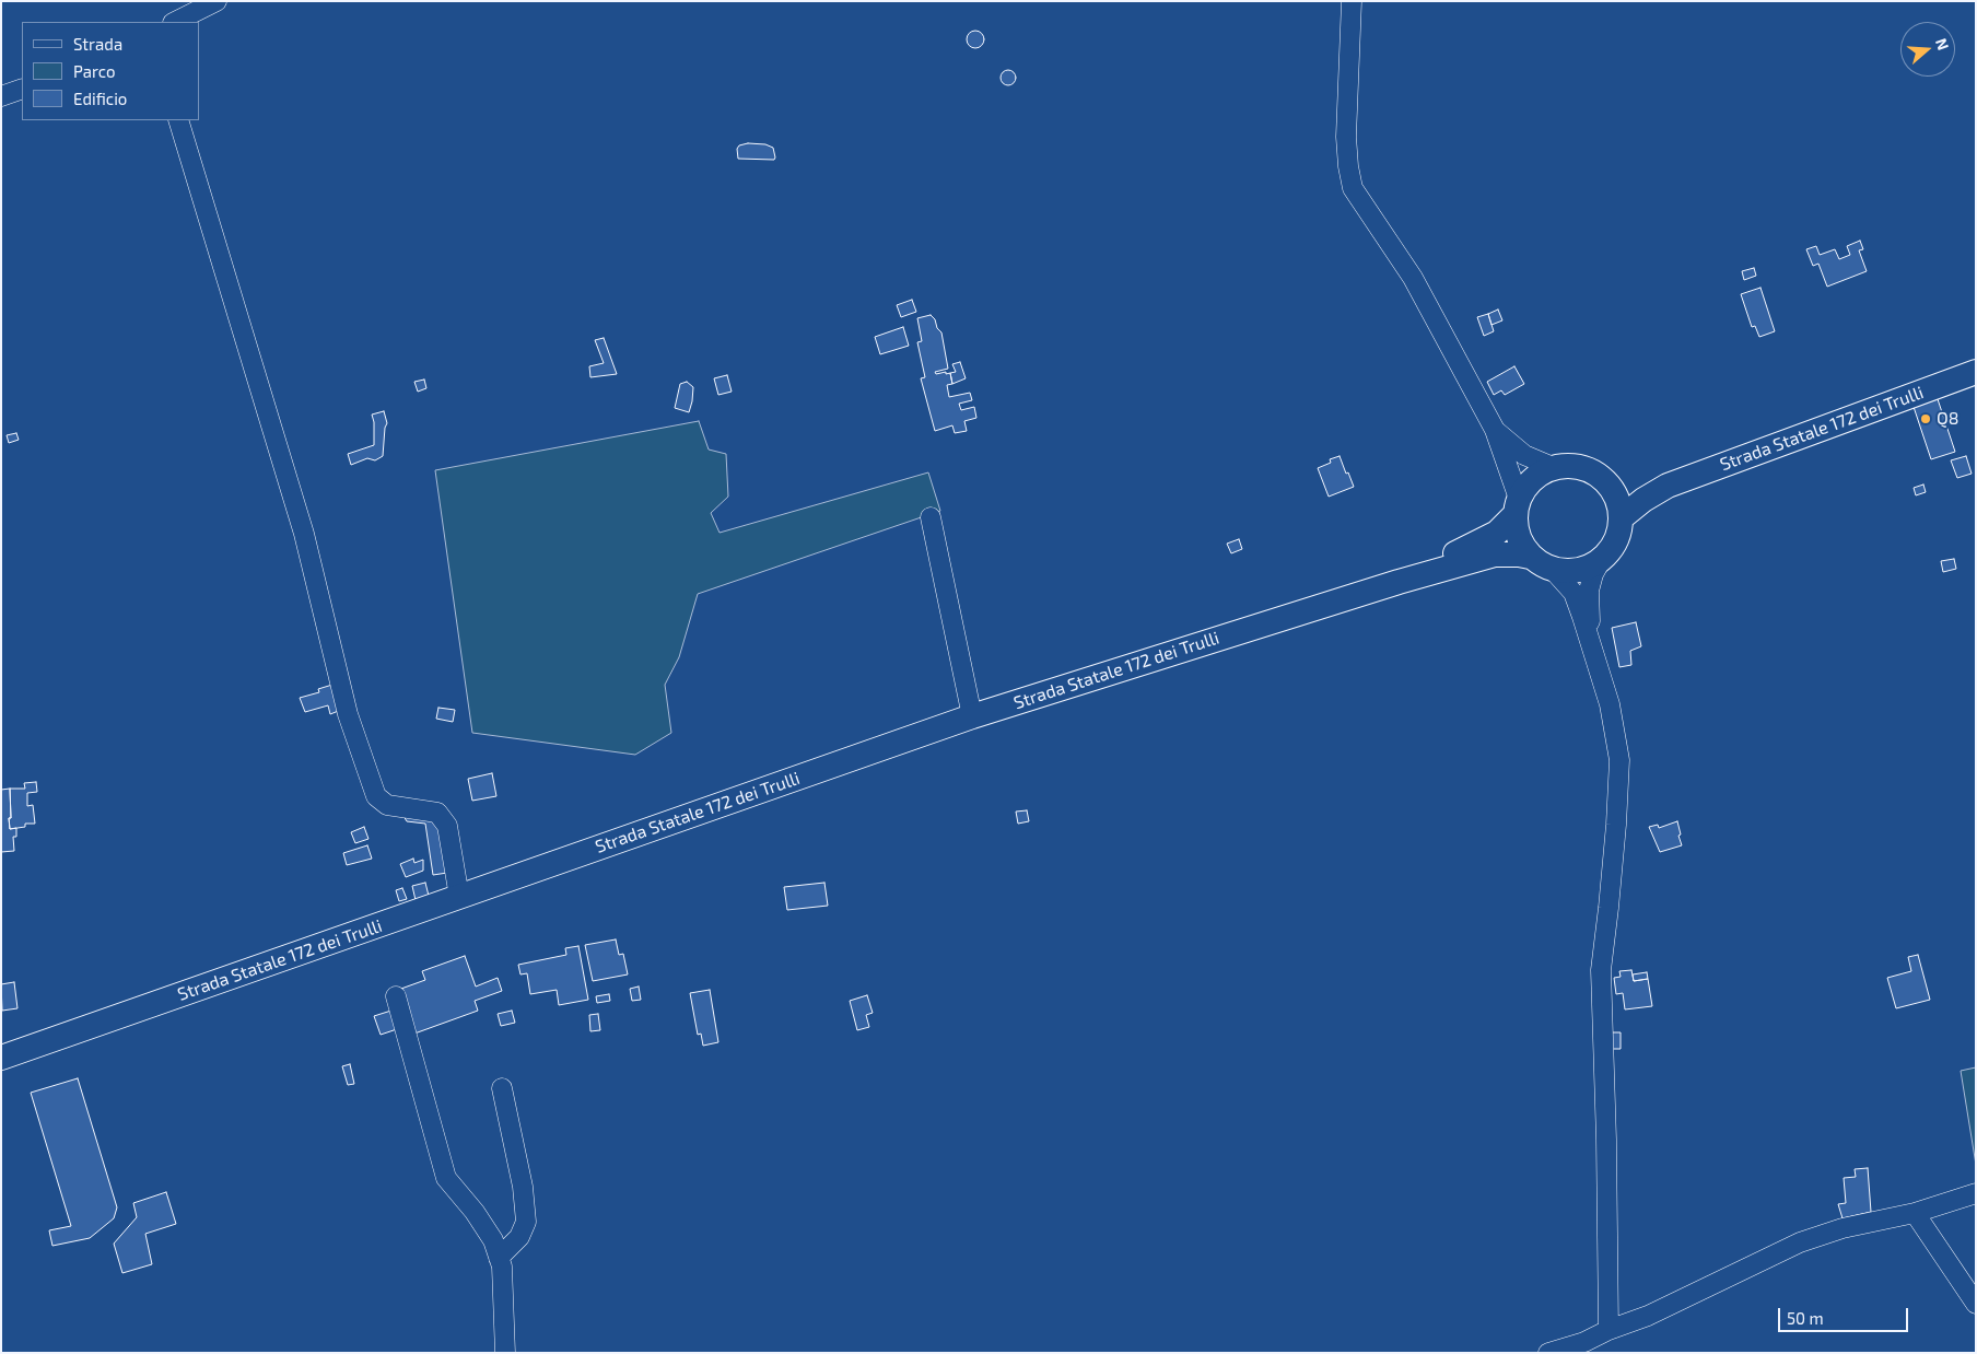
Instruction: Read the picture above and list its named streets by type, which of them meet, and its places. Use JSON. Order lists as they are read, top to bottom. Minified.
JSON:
{"streets":{"main road":["Strada Statale 172 dei Trulli"]},"places":["Q8"],"legend":["Strada","Parco","Edificio"],"scale_bar":"50 m","north":"right"}
